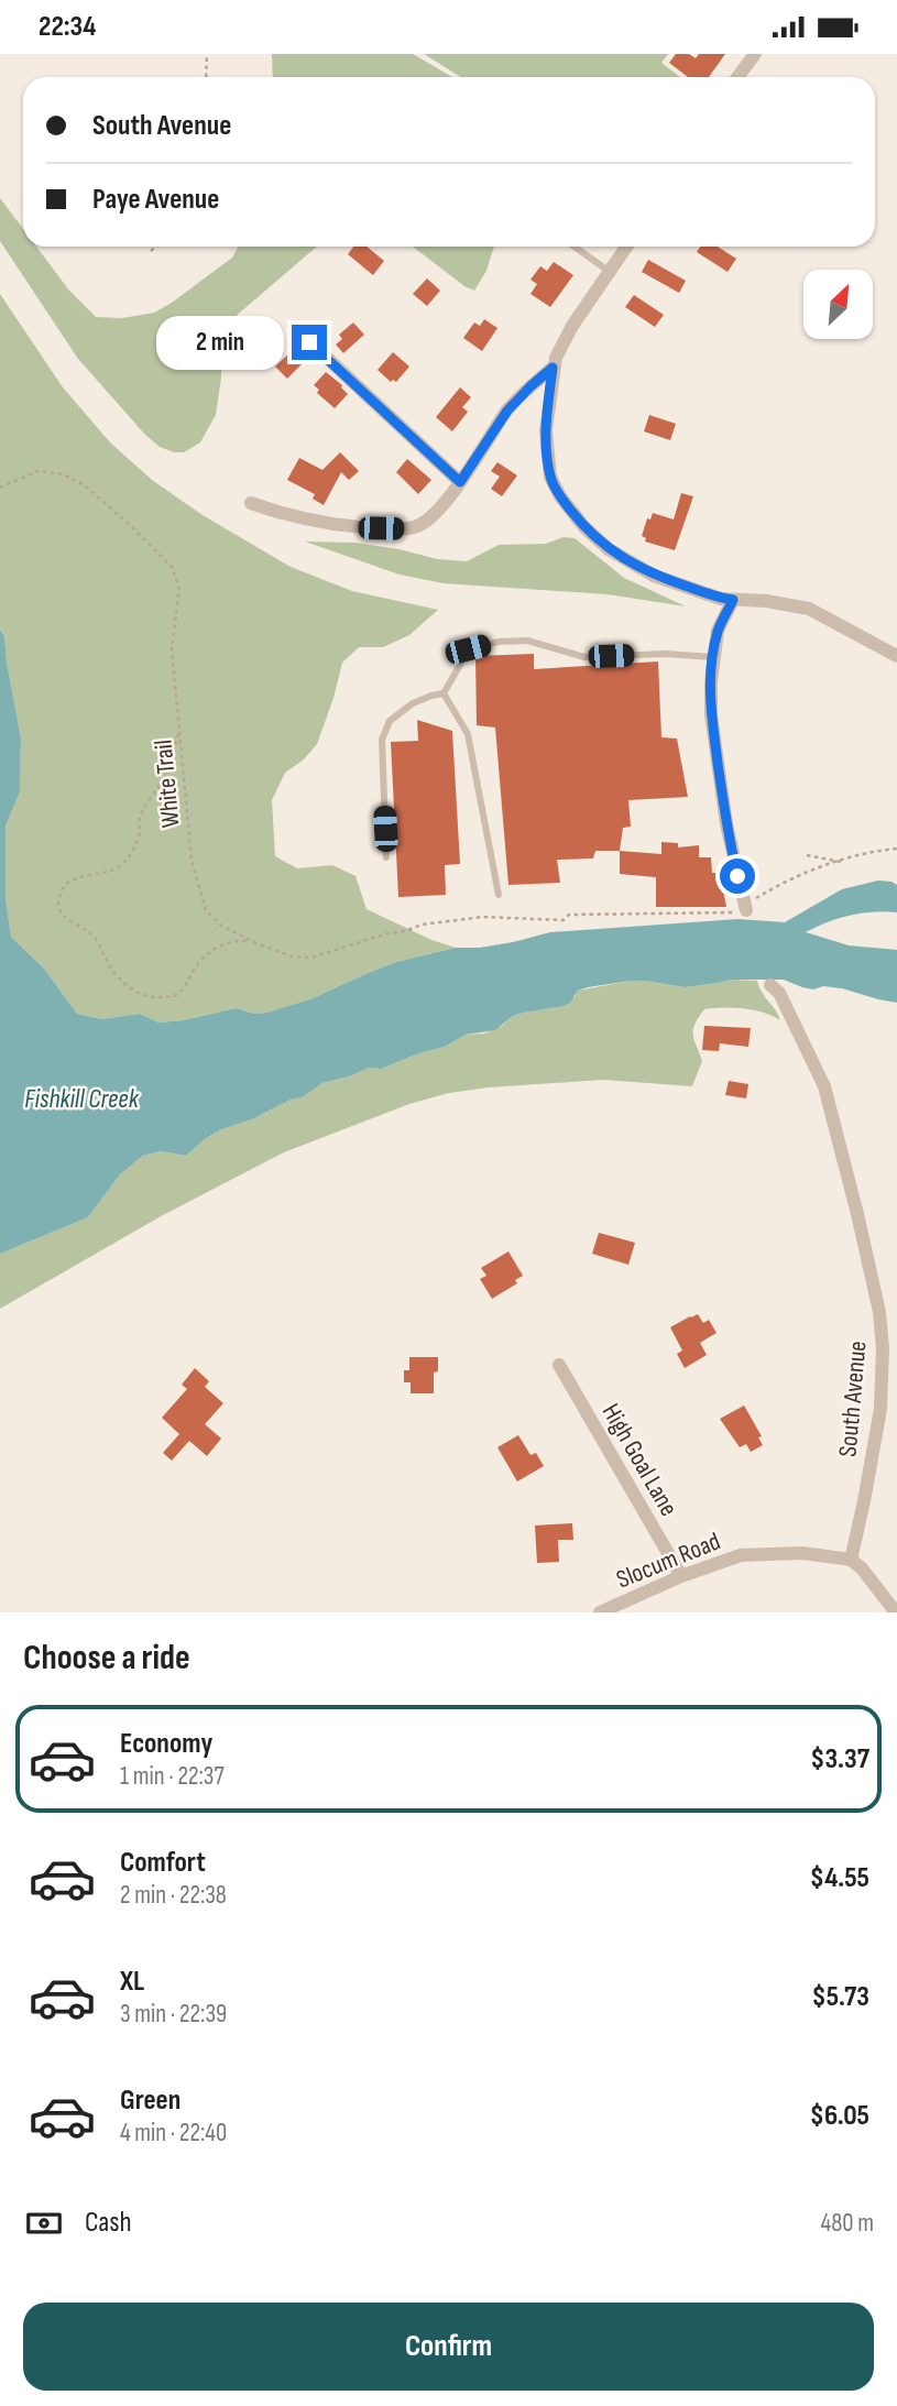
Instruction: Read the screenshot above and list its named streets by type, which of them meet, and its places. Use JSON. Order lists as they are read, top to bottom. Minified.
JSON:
{"streets":{"street":["South Avenue","High Goal Lane","Slocum Road"],"path":["White Trail"]},"crossings":[["South Avenue","Slocum Road"],["High Goal Lane","Slocum Road"]],"water":["Fishkill Creek"],"north":"top right","page":{"status":"22:34","banner":["South Avenue","Paye Avenue"],"bubble":"2 min","heading":"Choose a ride","list":[{"name":"Economy","note":"1 min · 22:37","value":"$3.37"},{"name":"Comfort","note":"2 min · 22:38","value":"$4.55"},{"name":"XL","note":"3 min · 22:39","value":"$5.73"},{"name":"Green","note":"4 min · 22:40","value":"$6.05"}],"pay":["Cash","480 m"],"buttons":"Confirm"}}
